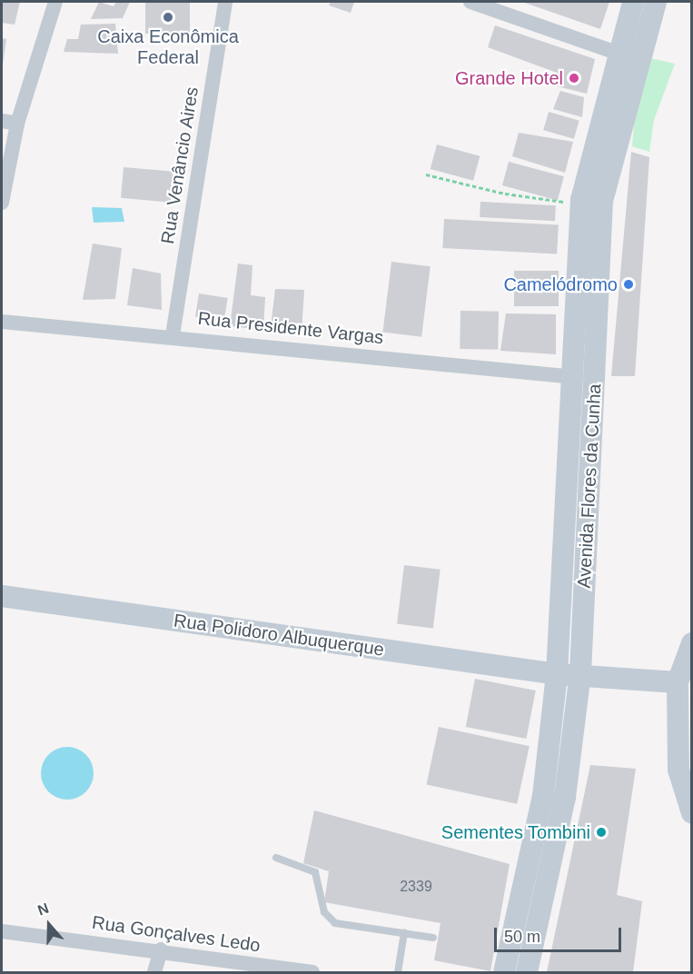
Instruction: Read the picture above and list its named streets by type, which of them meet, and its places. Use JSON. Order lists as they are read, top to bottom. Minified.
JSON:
{"streets":{"main road":["Avenida Flores da Cunha","Rua Polidoro Albuquerque"],"street":["Rua Venâncio Aires","Rua Presidente Vargas","Rua Gonçalves Ledo"]},"crossings":[["Rua Venâncio Aires","Rua Presidente Vargas"],["Rua Presidente Vargas","Avenida Flores da Cunha"],["Avenida Flores da Cunha","Rua Polidoro Albuquerque"]],"places":["Caixa Econômica Federal","Grande Hotel","Camelódromo","Sementes Tombini"],"house_numbers":["2339"],"scale_bar":"50 m","north":"top"}
